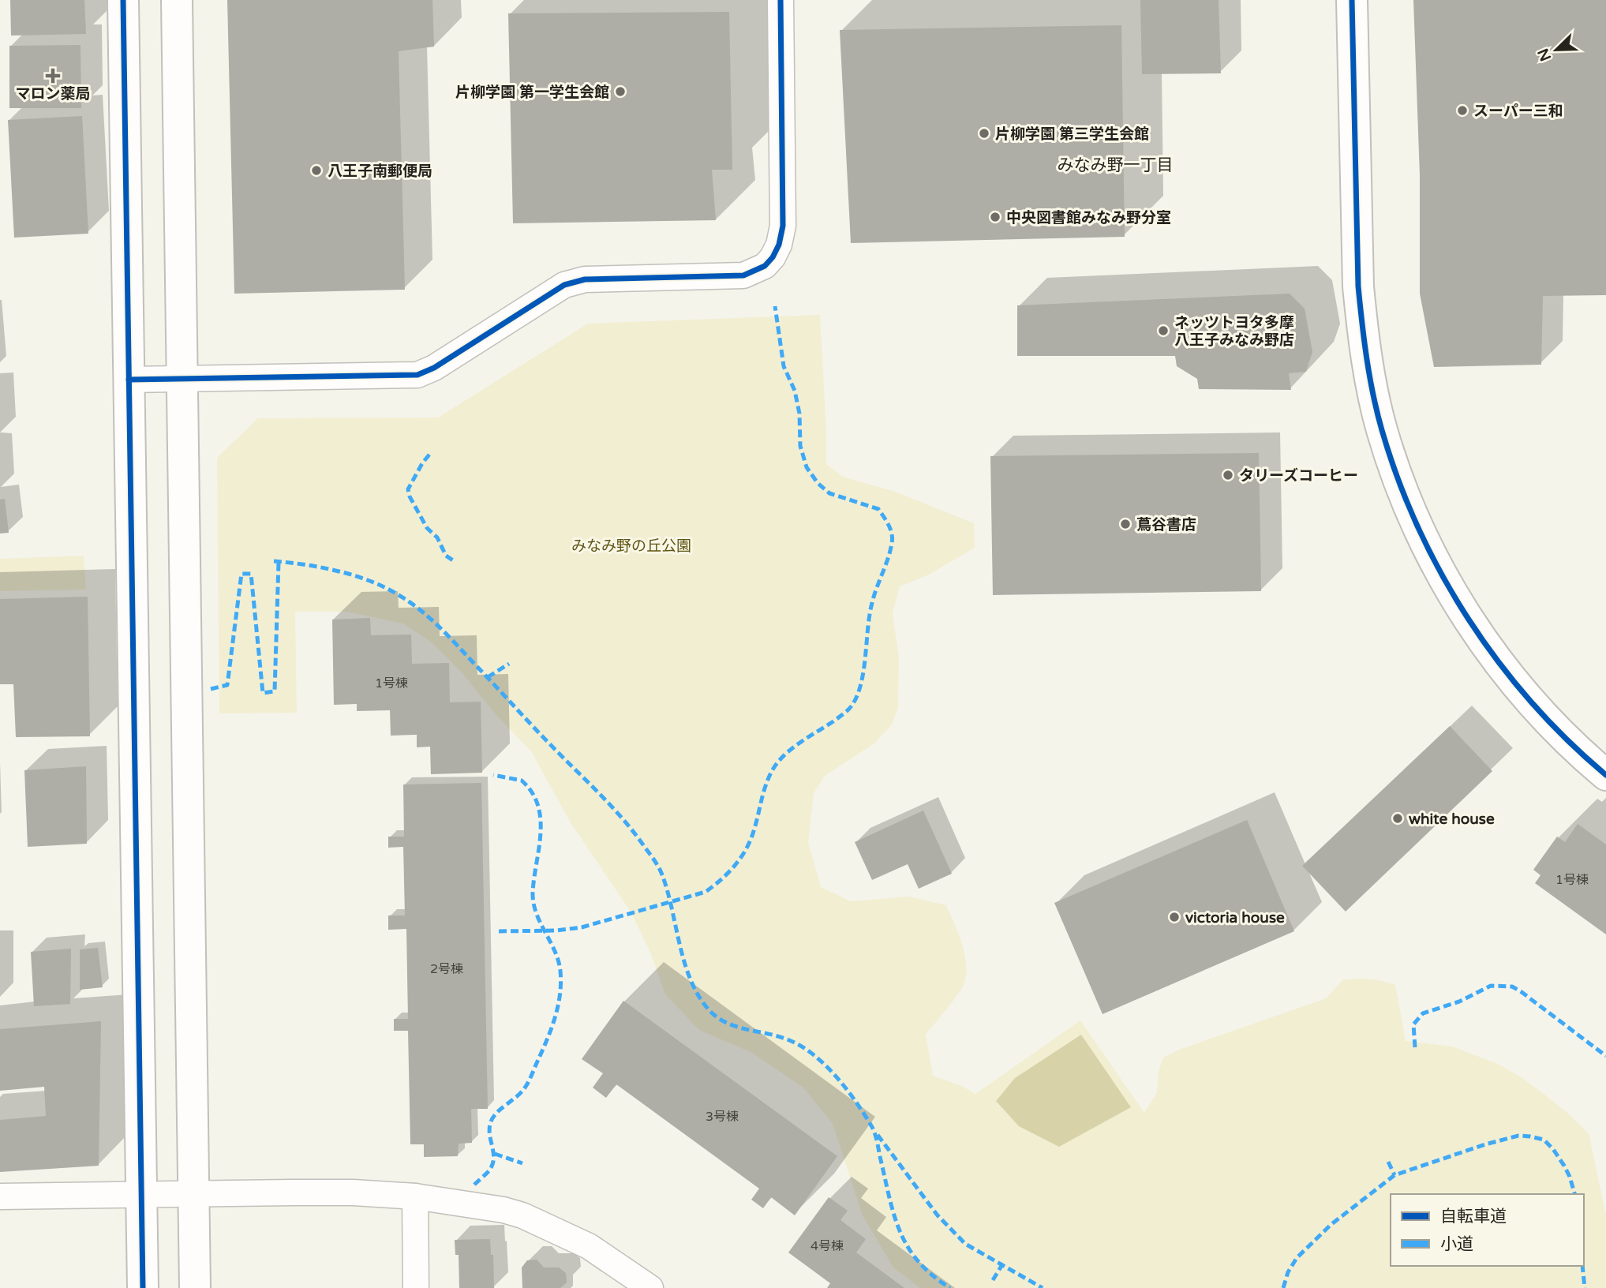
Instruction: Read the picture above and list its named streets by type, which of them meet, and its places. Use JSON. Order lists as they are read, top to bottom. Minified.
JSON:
{"districts":["みなみ野一丁目"],"parks":["みなみ野の丘公園"],"places":{"health":["マロン薬局"],"other":["片柳学園 第一学生会館","スーパー三和","片柳学園 第三学生会館","八王子南郵便局","中央図書館みなみ野分室","ネッツトヨタ多摩 八王子みなみ野店","タリーズコーヒー","蔦谷書店","white house","victoria house"]},"house_numbers":["1号棟","1号棟","2号棟","3号棟","4号棟"],"legend":["自転車道","小道"],"north":"bottom left"}
